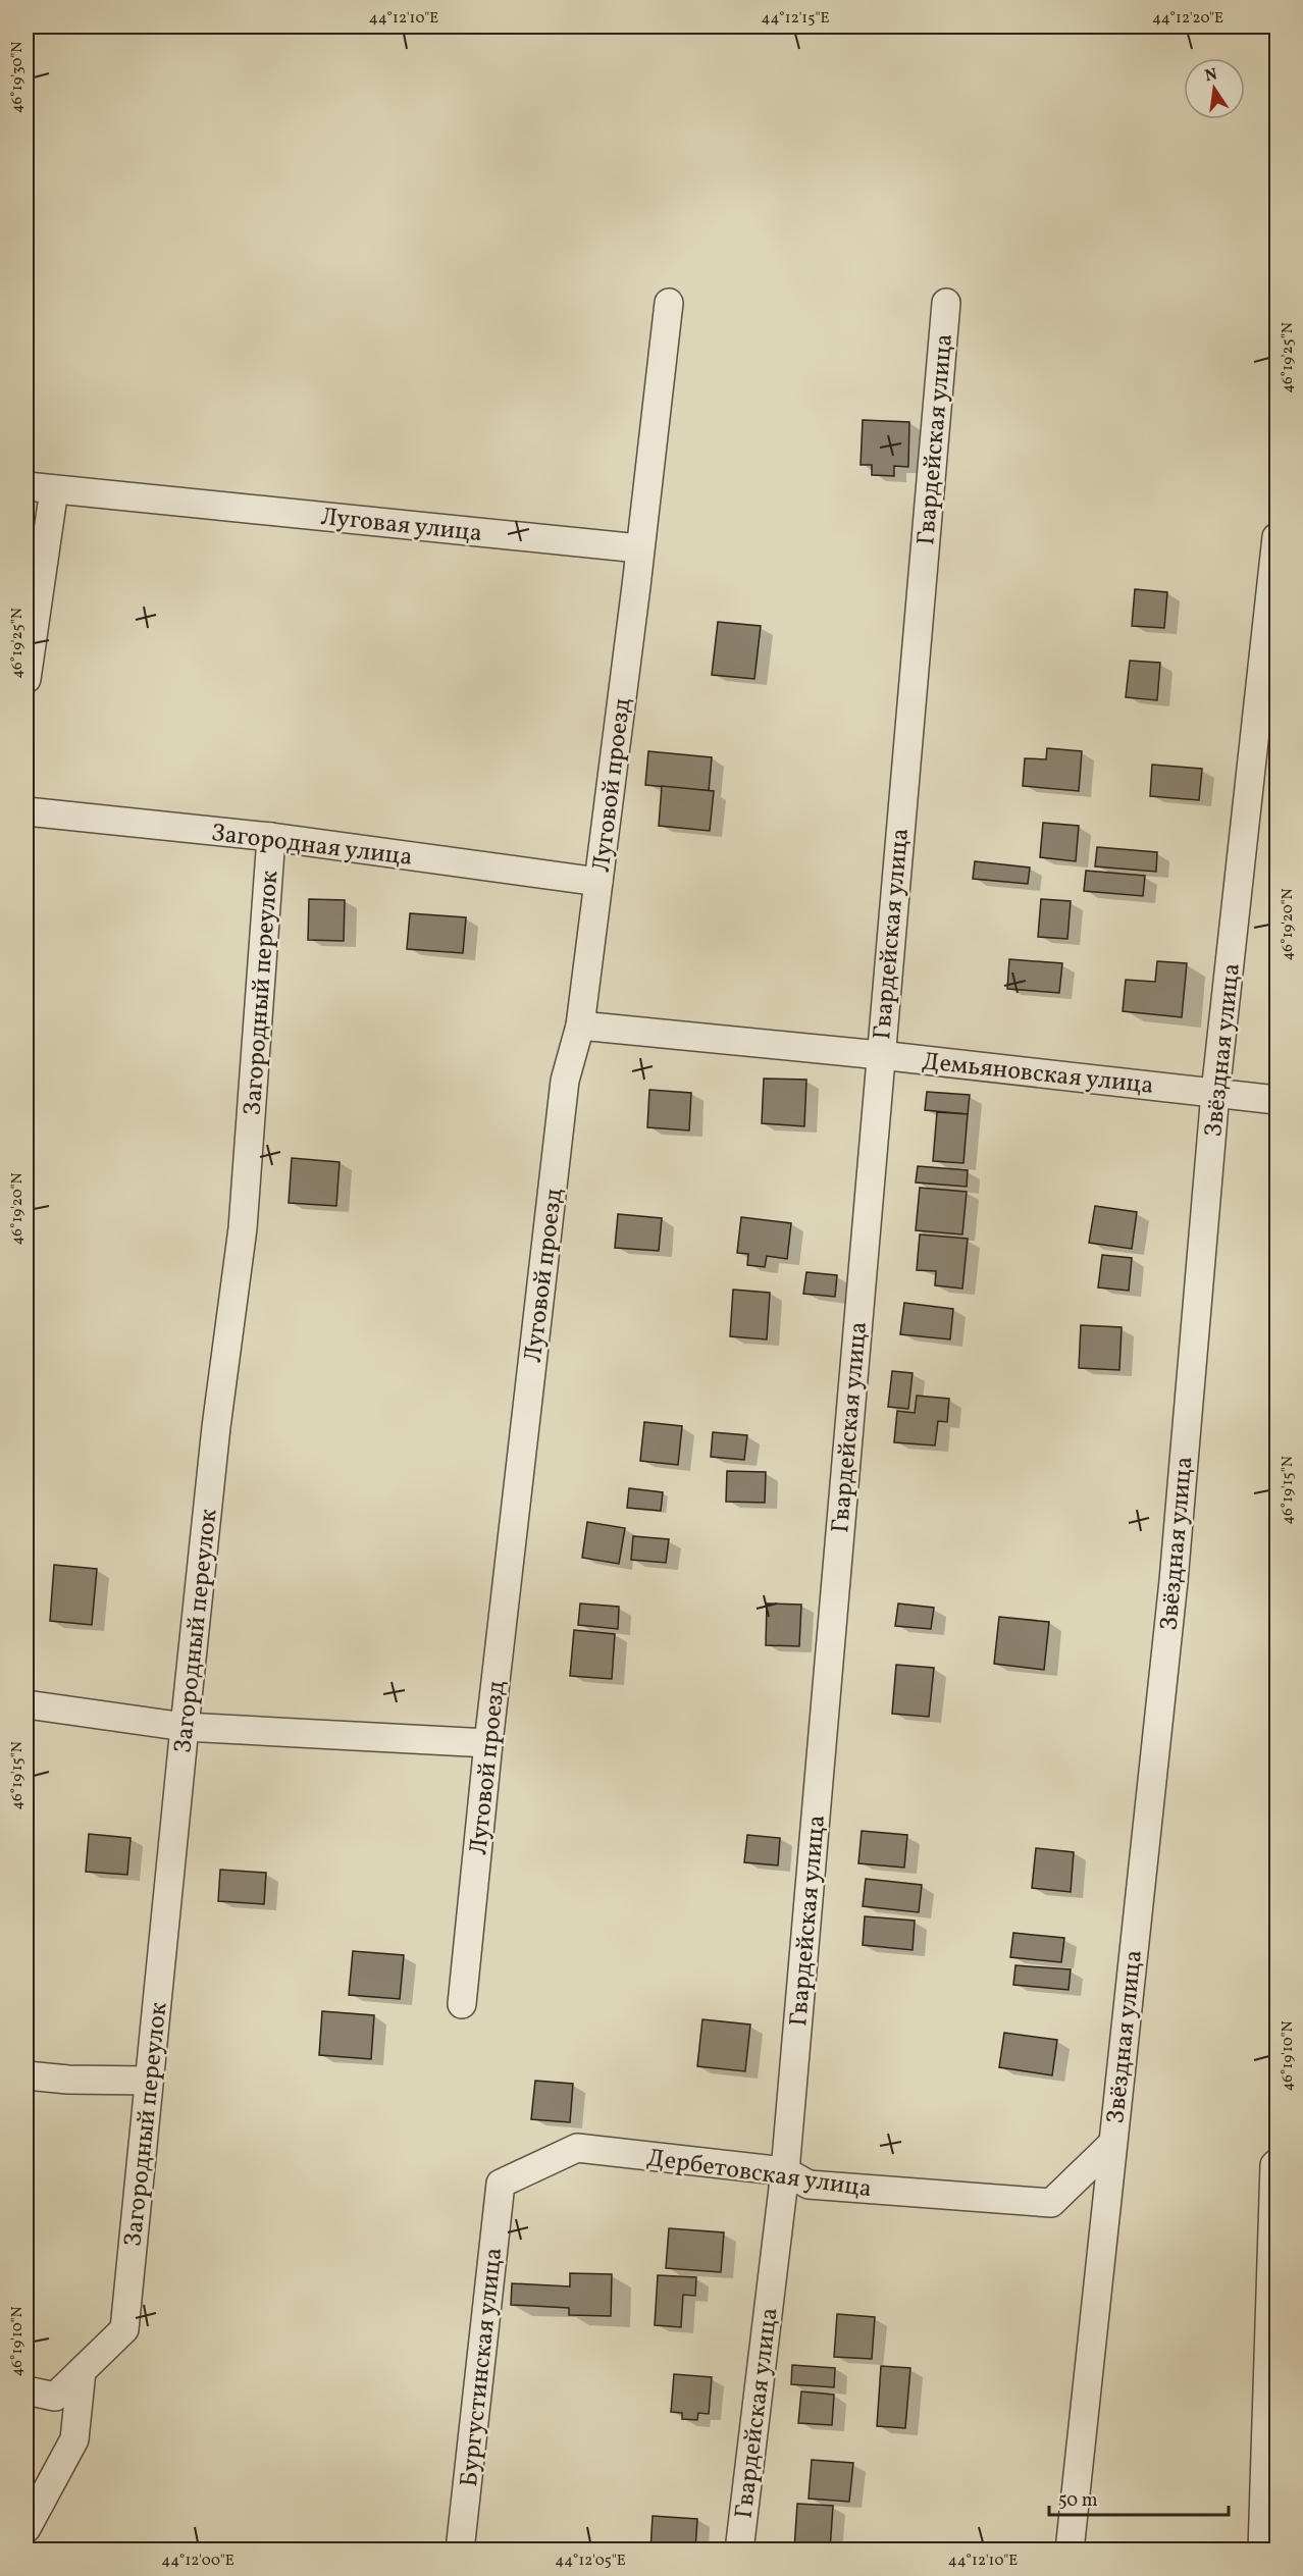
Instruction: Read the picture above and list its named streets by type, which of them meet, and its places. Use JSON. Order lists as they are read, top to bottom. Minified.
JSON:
{"streets":{"street":["Гвардейская улица","Луговая улица","Луговой проезд","Загородная улица","Загородный переулок","Звёздная улица","Демьяновская улица","Дербетовская улица","Бургустинская улица"]},"crossings":[["Гвардейская улица","Демьяновская улица"],["Гвардейская улица","Дербетовская улица"],["Луговая улица","Луговой проезд"],["Луговой проезд","Загородная улица"],["Луговой проезд","Демьяновская улица"],["Загородная улица","Загородный переулок"],["Звёздная улица","Демьяновская улица"],["Звёздная улица","Дербетовская улица"],["Дербетовская улица","Бургустинская улица"]],"scale_bar":"50 m","north":"top","coordinates":["44°12'10\"E","44°12'15\"E","44°12'20\"E","46°19'30\"N","46°19'25\"N","46°19'20\"N","46°19'15\"N","46°19'10\"N","44°12'00\"E","44°12'05\"E"]}
